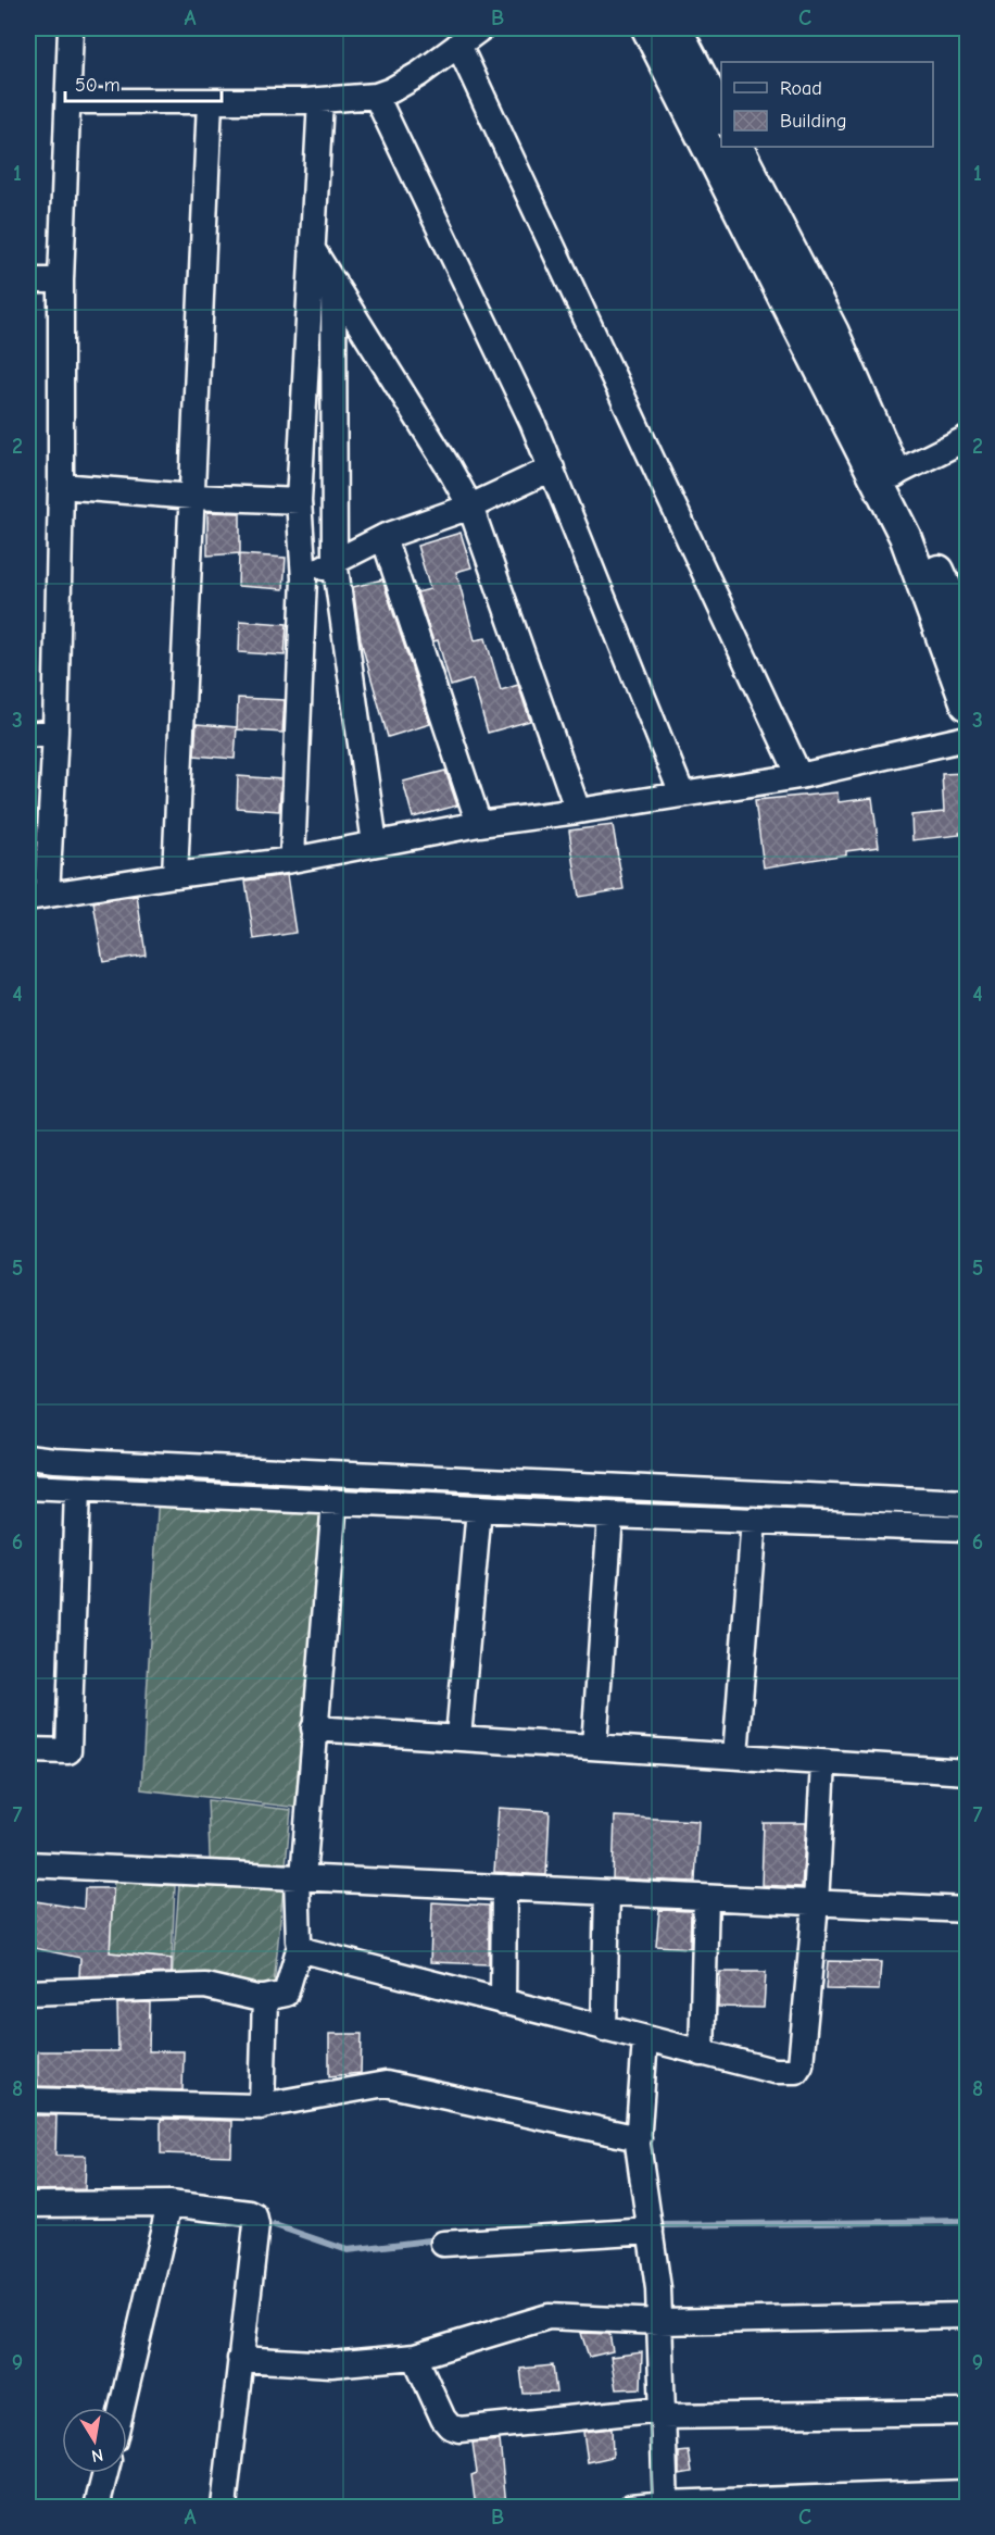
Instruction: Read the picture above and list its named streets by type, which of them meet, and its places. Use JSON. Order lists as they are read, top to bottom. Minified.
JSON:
{"legend":["Road","Building"],"scale_bar":"50 m","north":"bottom","grid":{"columns":["A","B","C"],"rows":["1","2","3","4","5","6","7","8","9"]}}
